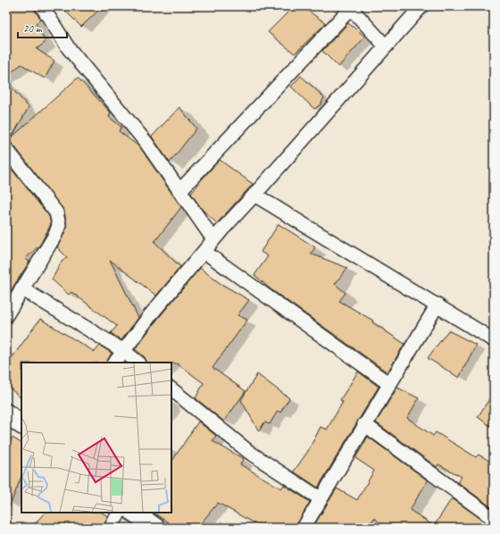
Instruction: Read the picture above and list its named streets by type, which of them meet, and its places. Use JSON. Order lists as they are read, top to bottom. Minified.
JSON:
{"scale_bar":"20 m"}
